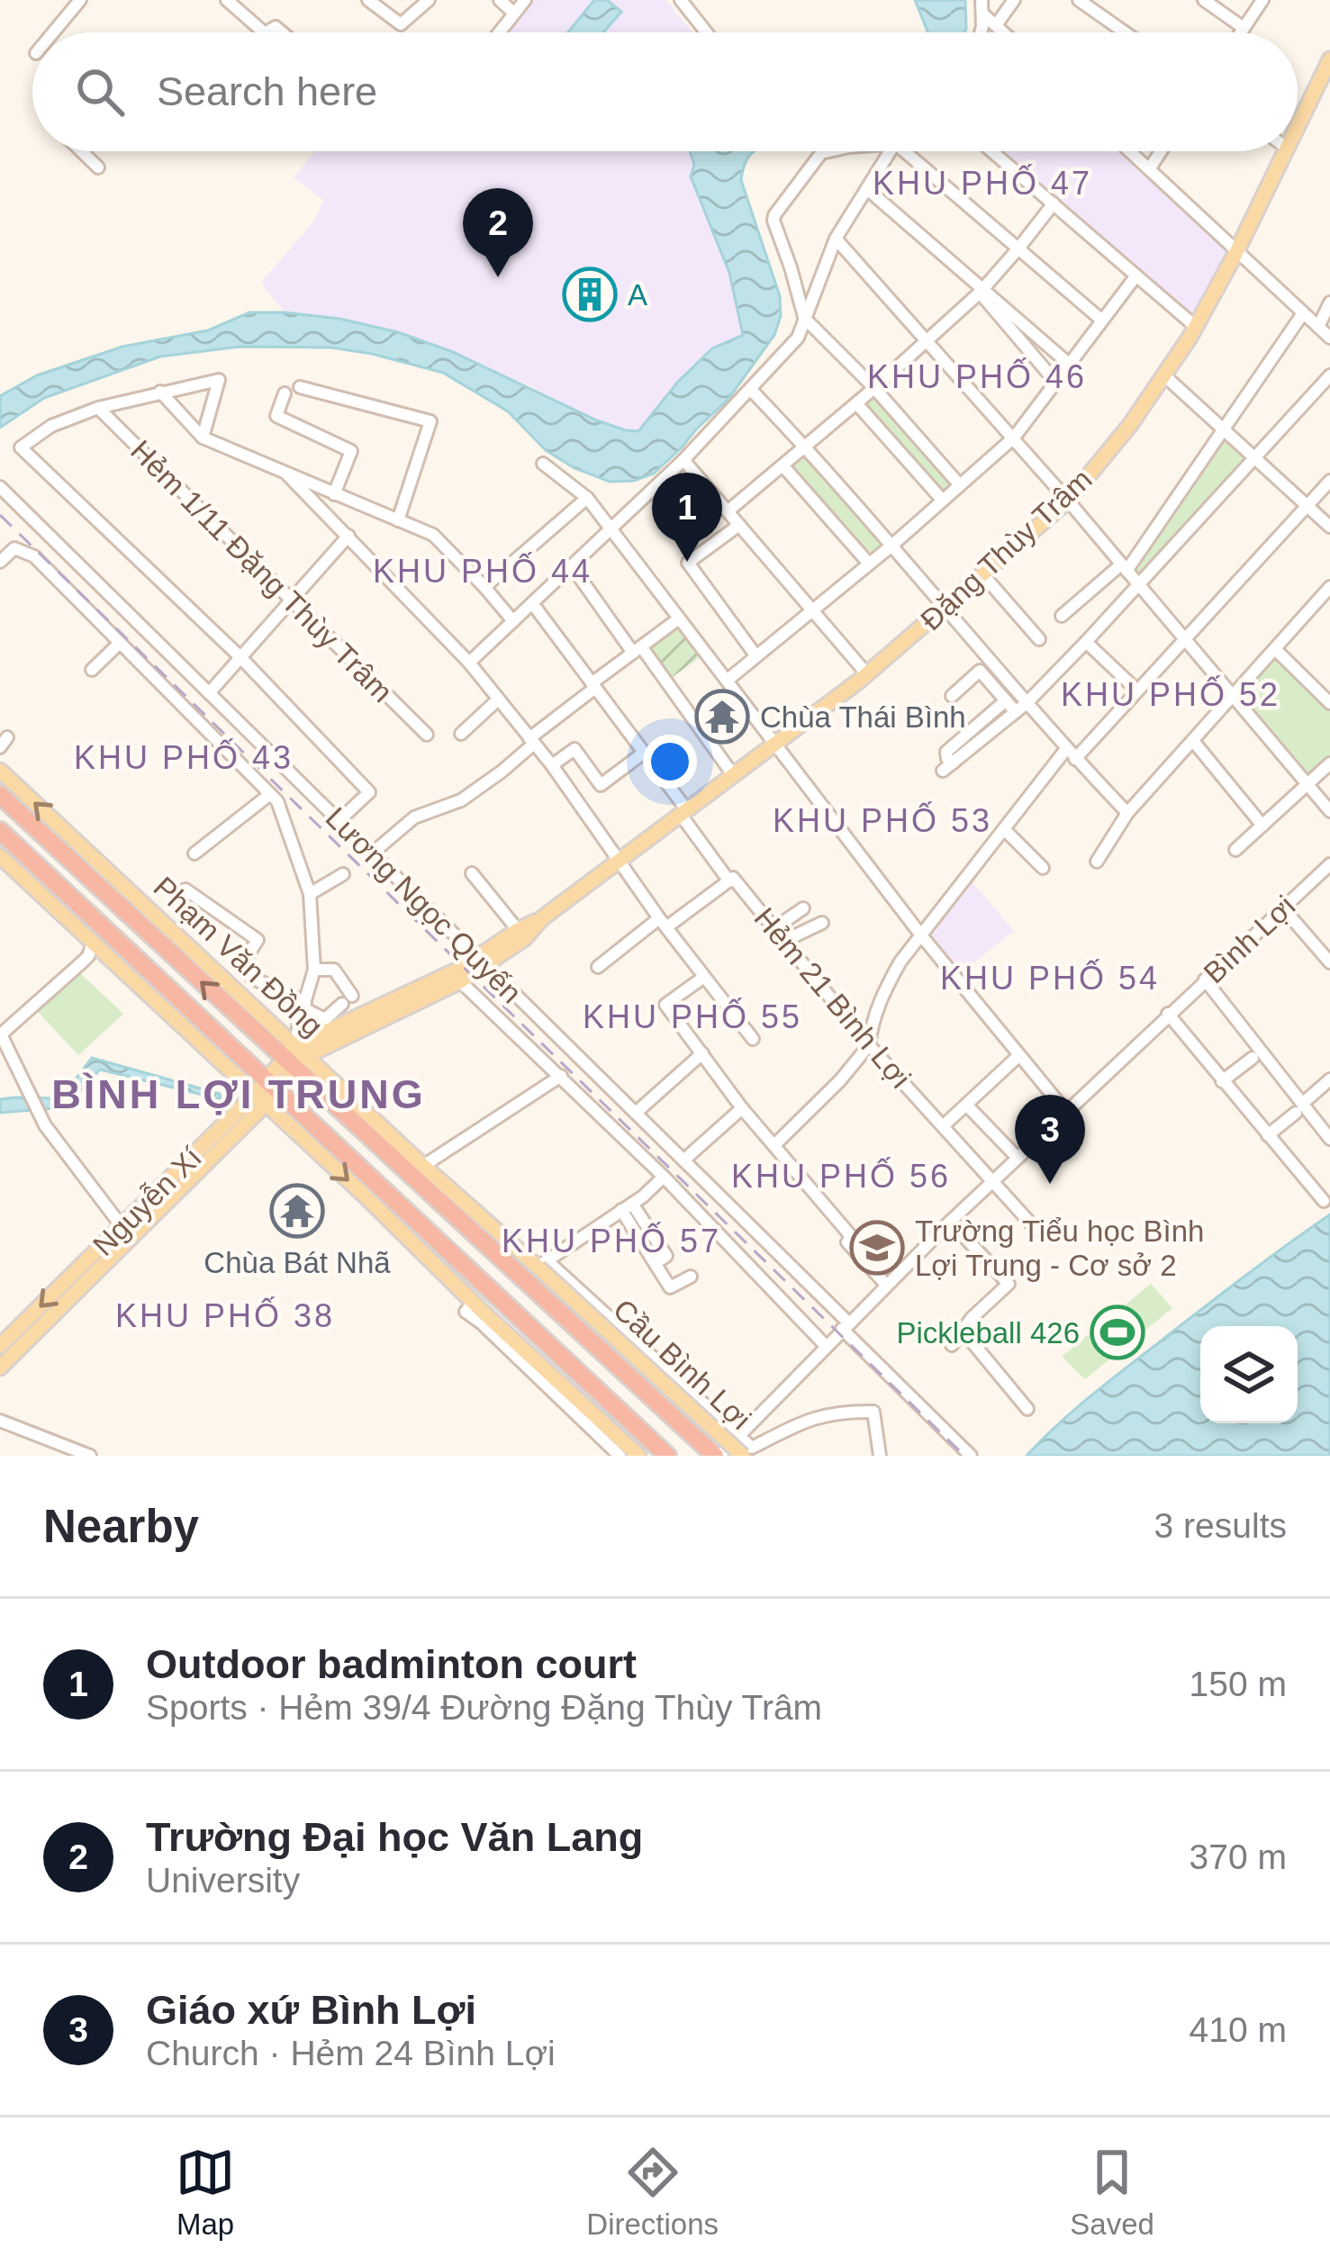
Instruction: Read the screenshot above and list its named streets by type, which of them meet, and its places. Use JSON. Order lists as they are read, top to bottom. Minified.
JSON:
{"streets":{"highway":["Phạm Văn Đồng","Cầu Bình Lợi"],"main road":["Đặng Thùy Trâm","Nguyễn Xí"],"street":["Hẻm 1/11 Đặng Thùy Trâm","Lương Ngọc Quyến","Bình Lợi","Hẻm 21 Bình Lợi"]},"crossings":[["Đặng Thùy Trâm","Lương Ngọc Quyến"],["Đặng Thùy Trâm","Phạm Văn Đồng"],["Đặng Thùy Trâm","Hẻm 21 Bình Lợi"],["Đặng Thùy Trâm","Nguyễn Xí"],["Lương Ngọc Quyến","Bình Lợi"],["Bình Lợi","Phạm Văn Đồng"],["Bình Lợi","Hẻm 21 Bình Lợi"],["Bình Lợi","Cầu Bình Lợi"],["Phạm Văn Đồng","Nguyễn Xí"],["Phạm Văn Đồng","Cầu Bình Lợi"]],"one_way":["Phạm Văn Đồng"],"districts":["KHU PHỐ 47","KHU PHỐ 46","KHU PHỐ 44","KHU PHỐ 52","KHU PHỐ 43","KHU PHỐ 53","KHU PHỐ 54","KHU PHỐ 55","BÌNH LỢI TRUNG","KHU PHỐ 56","KHU PHỐ 57","KHU PHỐ 38"],"places":{"building":["A"],"temple":["Chùa Thái Bình","Chùa Bát Nhã"],"school or university":["Trường Tiểu học Bình Lợi Trung - Cơ sở 2"],"sports":["Pickleball 426"]},"page":{"search":"Search here","pins":["2","1","3"],"heading":["Nearby","3 results"],"list":[{"mark":"1","name":"Outdoor badminton court","note":"Sports · Hẻm 39/4 Đường Đặng Thùy Trâm","value":"150 m"},{"mark":"2","name":"Trường Đại học Văn Lang","note":"University","value":"370 m"},{"mark":"3","name":"Giáo xứ Bình Lợi","note":"Church · Hẻm 24 Bình Lợi","value":"410 m"}],"nav":["Map","Directions","Saved"]}}
